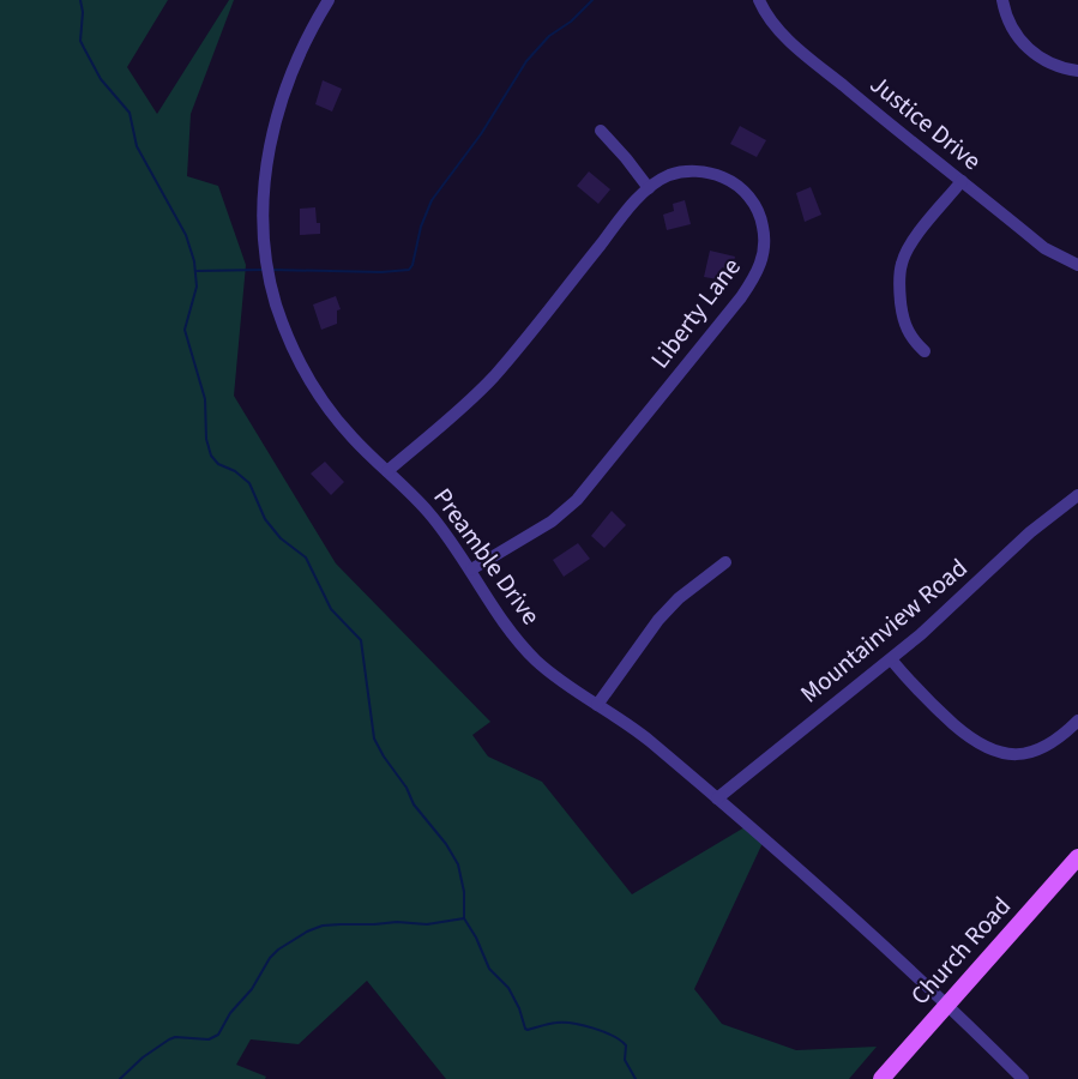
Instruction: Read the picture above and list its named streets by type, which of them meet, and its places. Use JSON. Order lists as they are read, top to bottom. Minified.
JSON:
{"streets":{"main road":["Church Road"],"street":["Justice Drive","Liberty Lane","Preamble Drive","Mountainview Road"]},"crossings":[["Liberty Lane","Preamble Drive"],["Preamble Drive","Mountainview Road"],["Preamble Drive","Church Road"]]}
